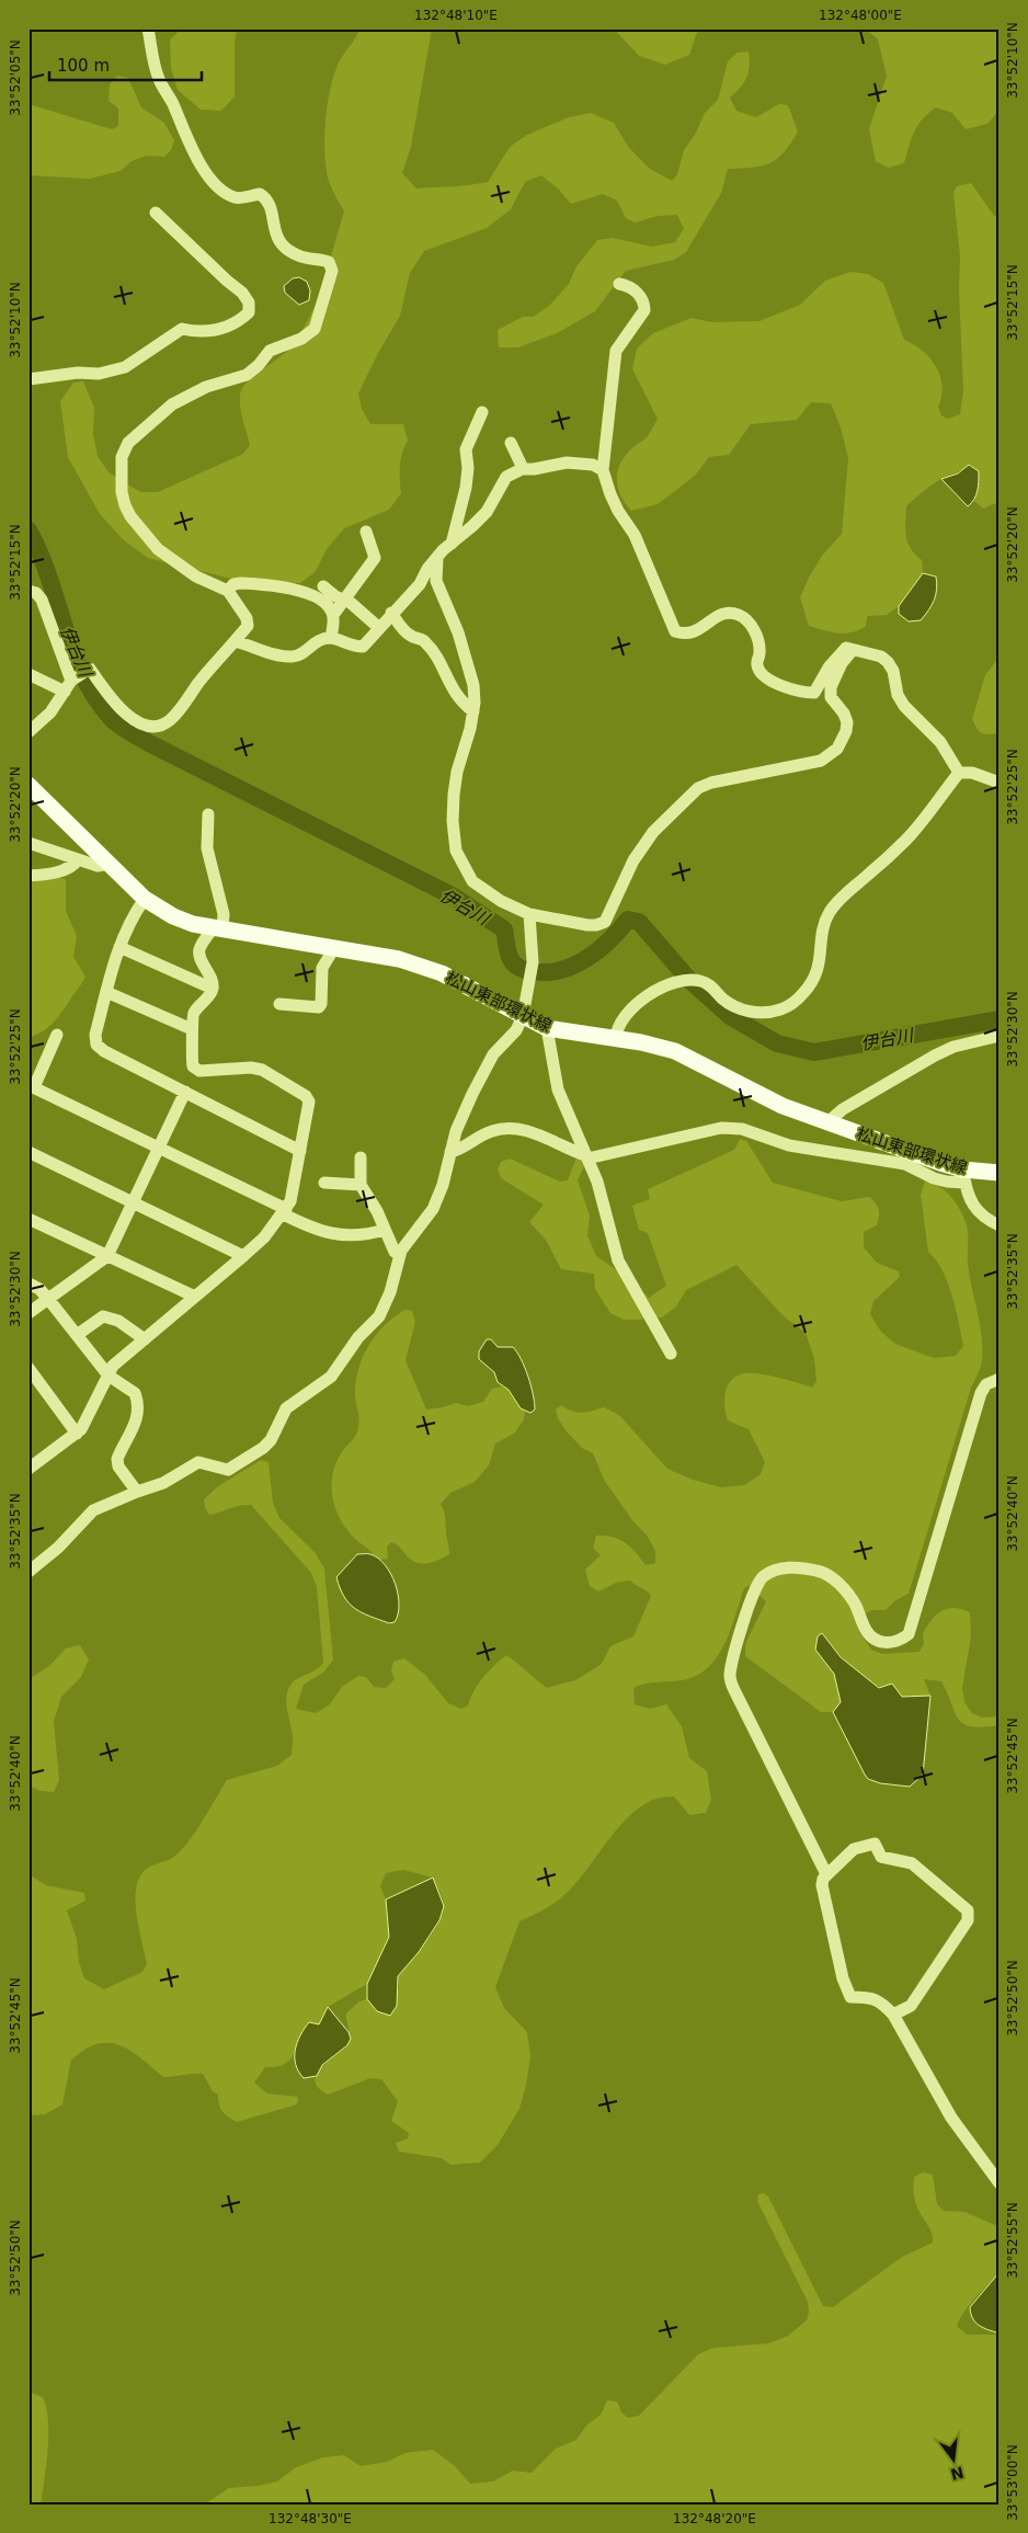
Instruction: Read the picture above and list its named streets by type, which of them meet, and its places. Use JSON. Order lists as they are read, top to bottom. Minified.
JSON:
{"streets":{"main road":["松山東部環状線"]},"water":["伊台川"],"scale_bar":"100 m","north":"bottom","coordinates":["132°48'10\"E","132°48'00\"E","33°52'10\"N","33°52'05\"N","33°52'15\"N","33°52'20\"N","33°52'25\"N","33°52'30\"N","33°52'35\"N","33°52'40\"N","33°52'45\"N","33°52'50\"N","33°52'55\"N","33°53'00\"N","132°48'30\"E","132°48'20\"E"]}
